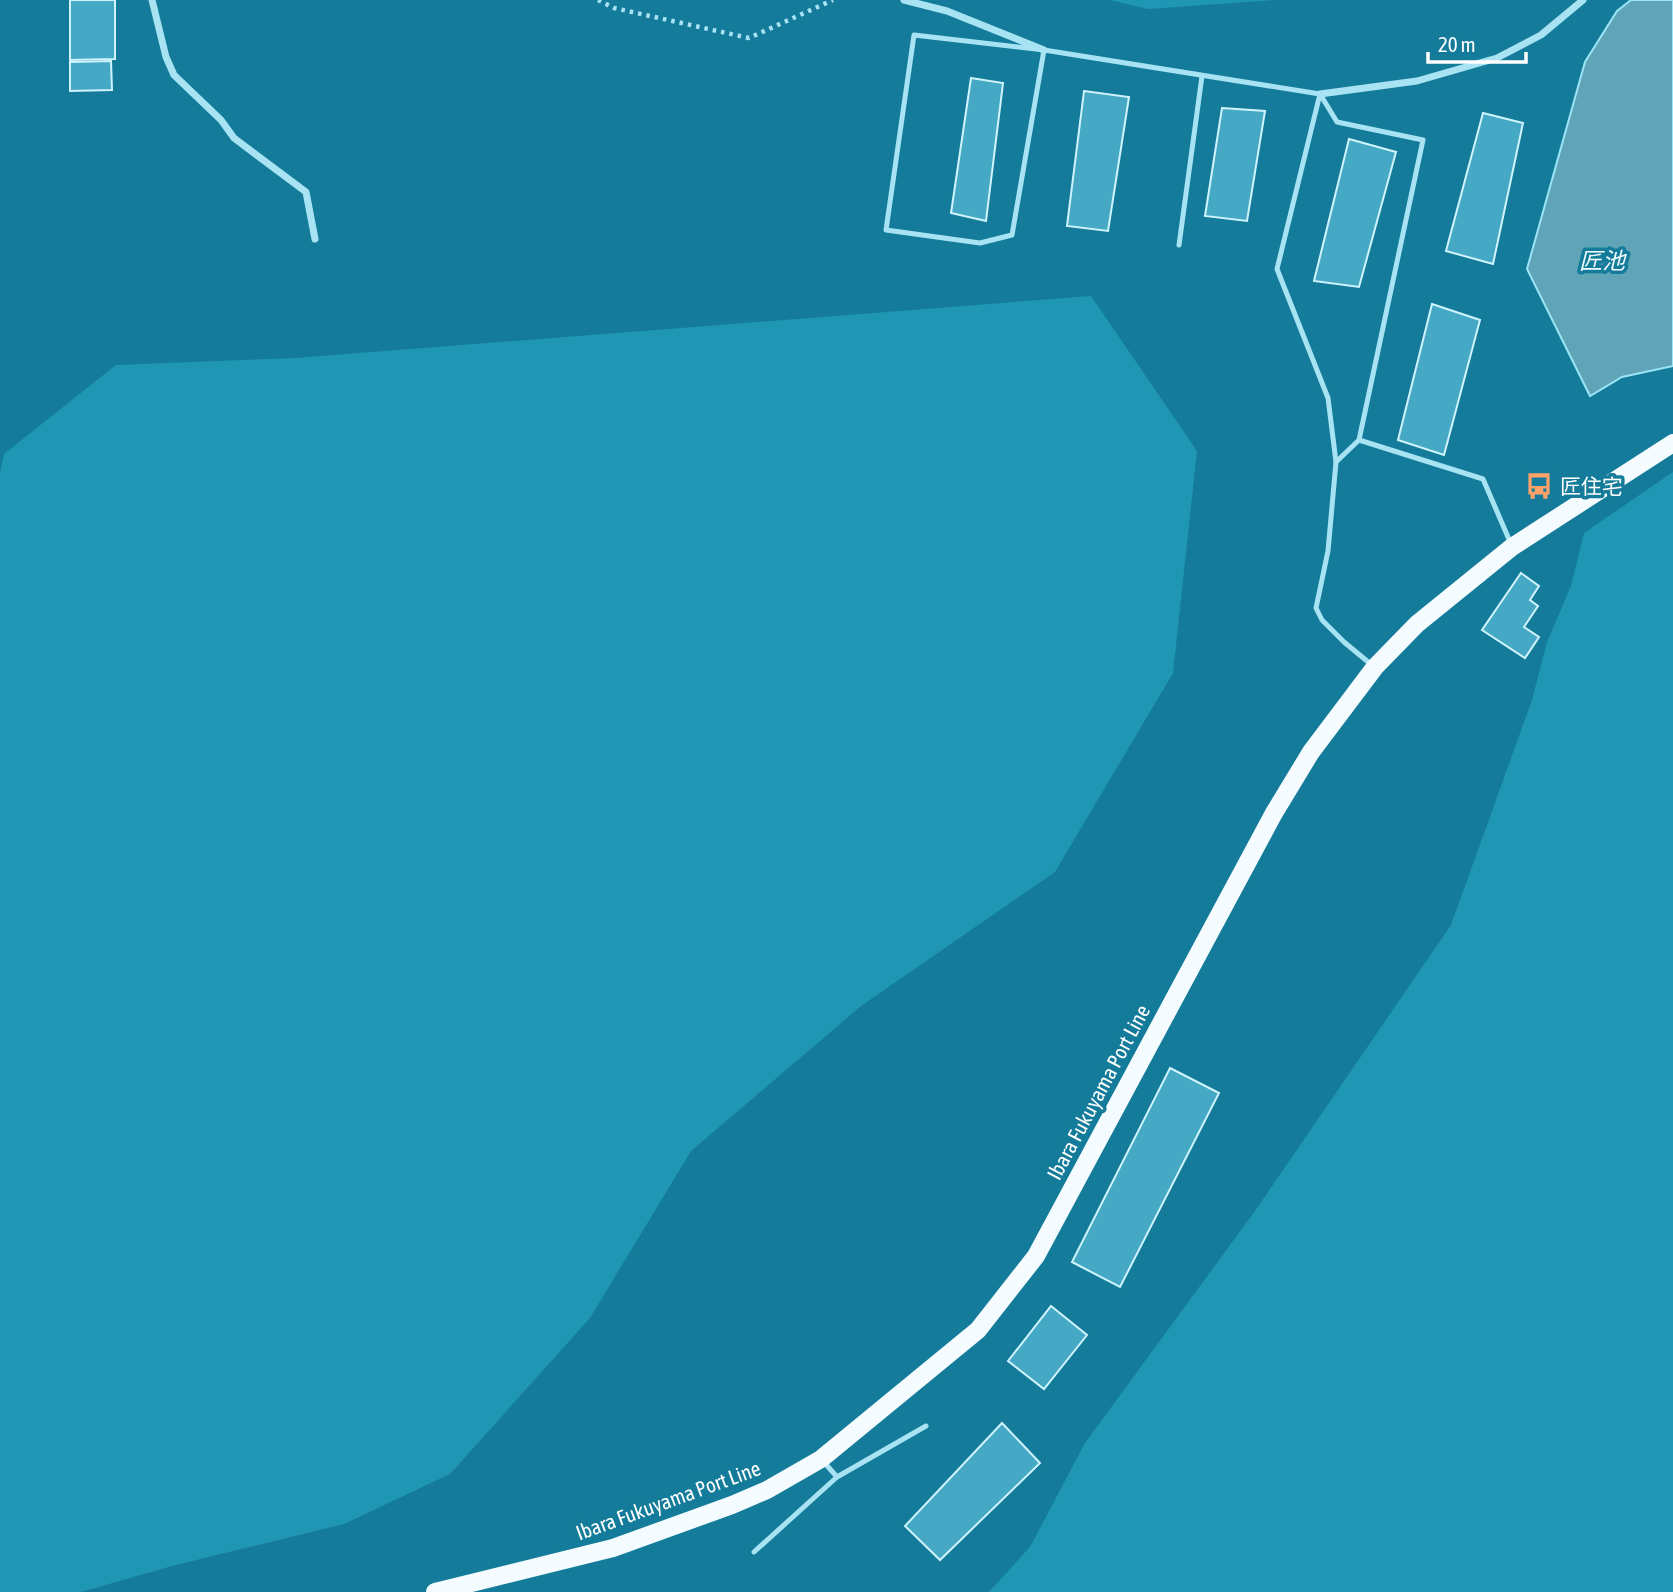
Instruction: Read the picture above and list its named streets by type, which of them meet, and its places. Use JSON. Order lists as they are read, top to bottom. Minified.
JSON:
{"streets":{"main road":["Ibara Fukuyama Port Line"]},"water":["匠池"],"places":{"bus stop":["匠住宅"]},"scale_bar":"20 m"}
